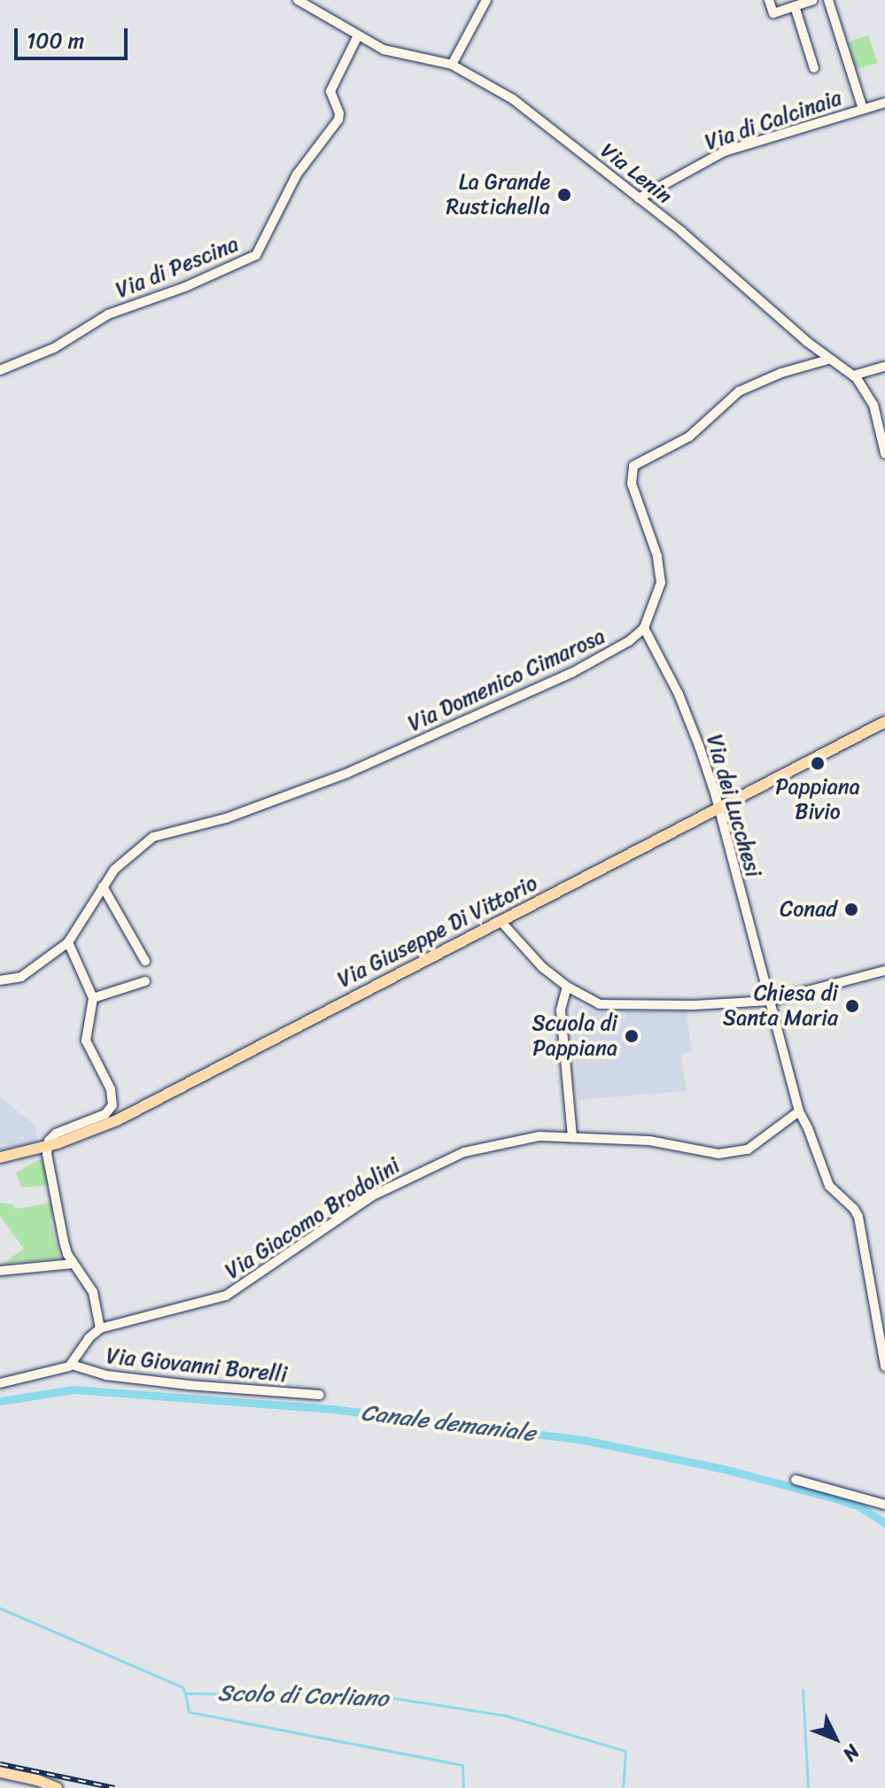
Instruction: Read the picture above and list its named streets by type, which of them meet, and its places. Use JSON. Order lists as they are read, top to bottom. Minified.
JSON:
{"streets":{"main road":["Via Giuseppe Di Vittorio"],"street":["Via di Calcinaia","Via Lenin","Via di Pescina","Via Domenico Cimarosa","Via dei Lucchesi","Via Giacomo Brodolini","Via Giovanni Borelli"]},"crossings":[["Via di Calcinaia","Via Lenin"],["Via Lenin","Via di Pescina"],["Via Lenin","Via Domenico Cimarosa"],["Via Domenico Cimarosa","Via dei Lucchesi"],["Via dei Lucchesi","Via Giuseppe Di Vittorio"]],"water":["Canale demaniale","Scolo di Corliano"],"places":["La Grande Rustichella","Pappiana Bivio","Conad","Chiesa di Santa Maria","Scuola di Pappiana"],"scale_bar":"100 m","north":"bottom right"}
